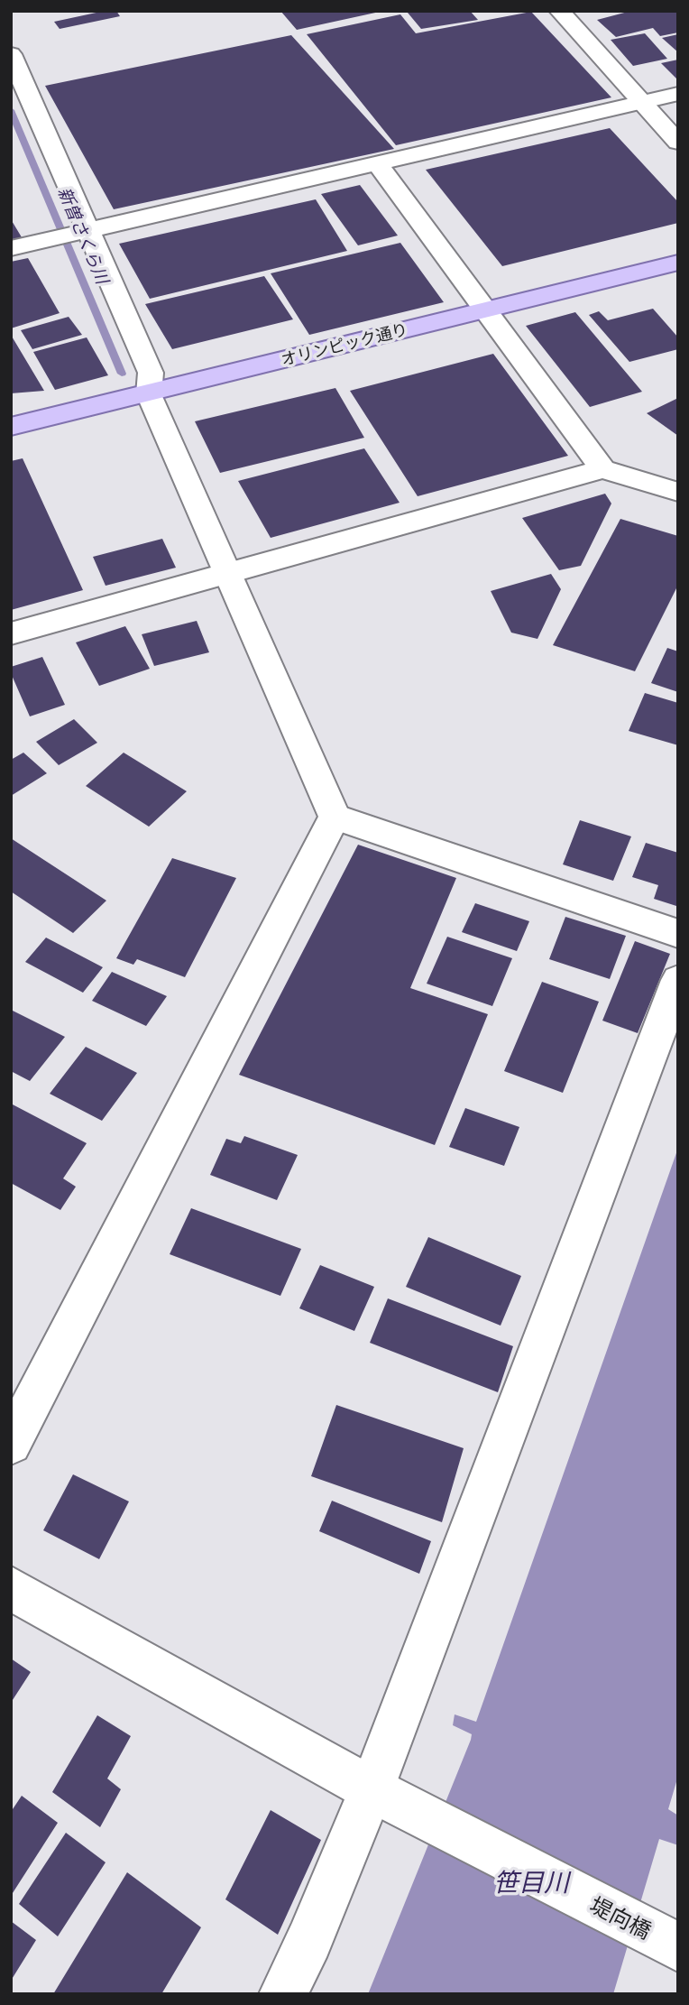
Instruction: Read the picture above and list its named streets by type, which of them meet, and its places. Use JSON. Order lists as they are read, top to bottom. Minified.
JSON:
{"streets":{"main road":["オリンピック通り"],"street":["堤向橋"]},"water":["新曽さくら川","笹目川"]}
